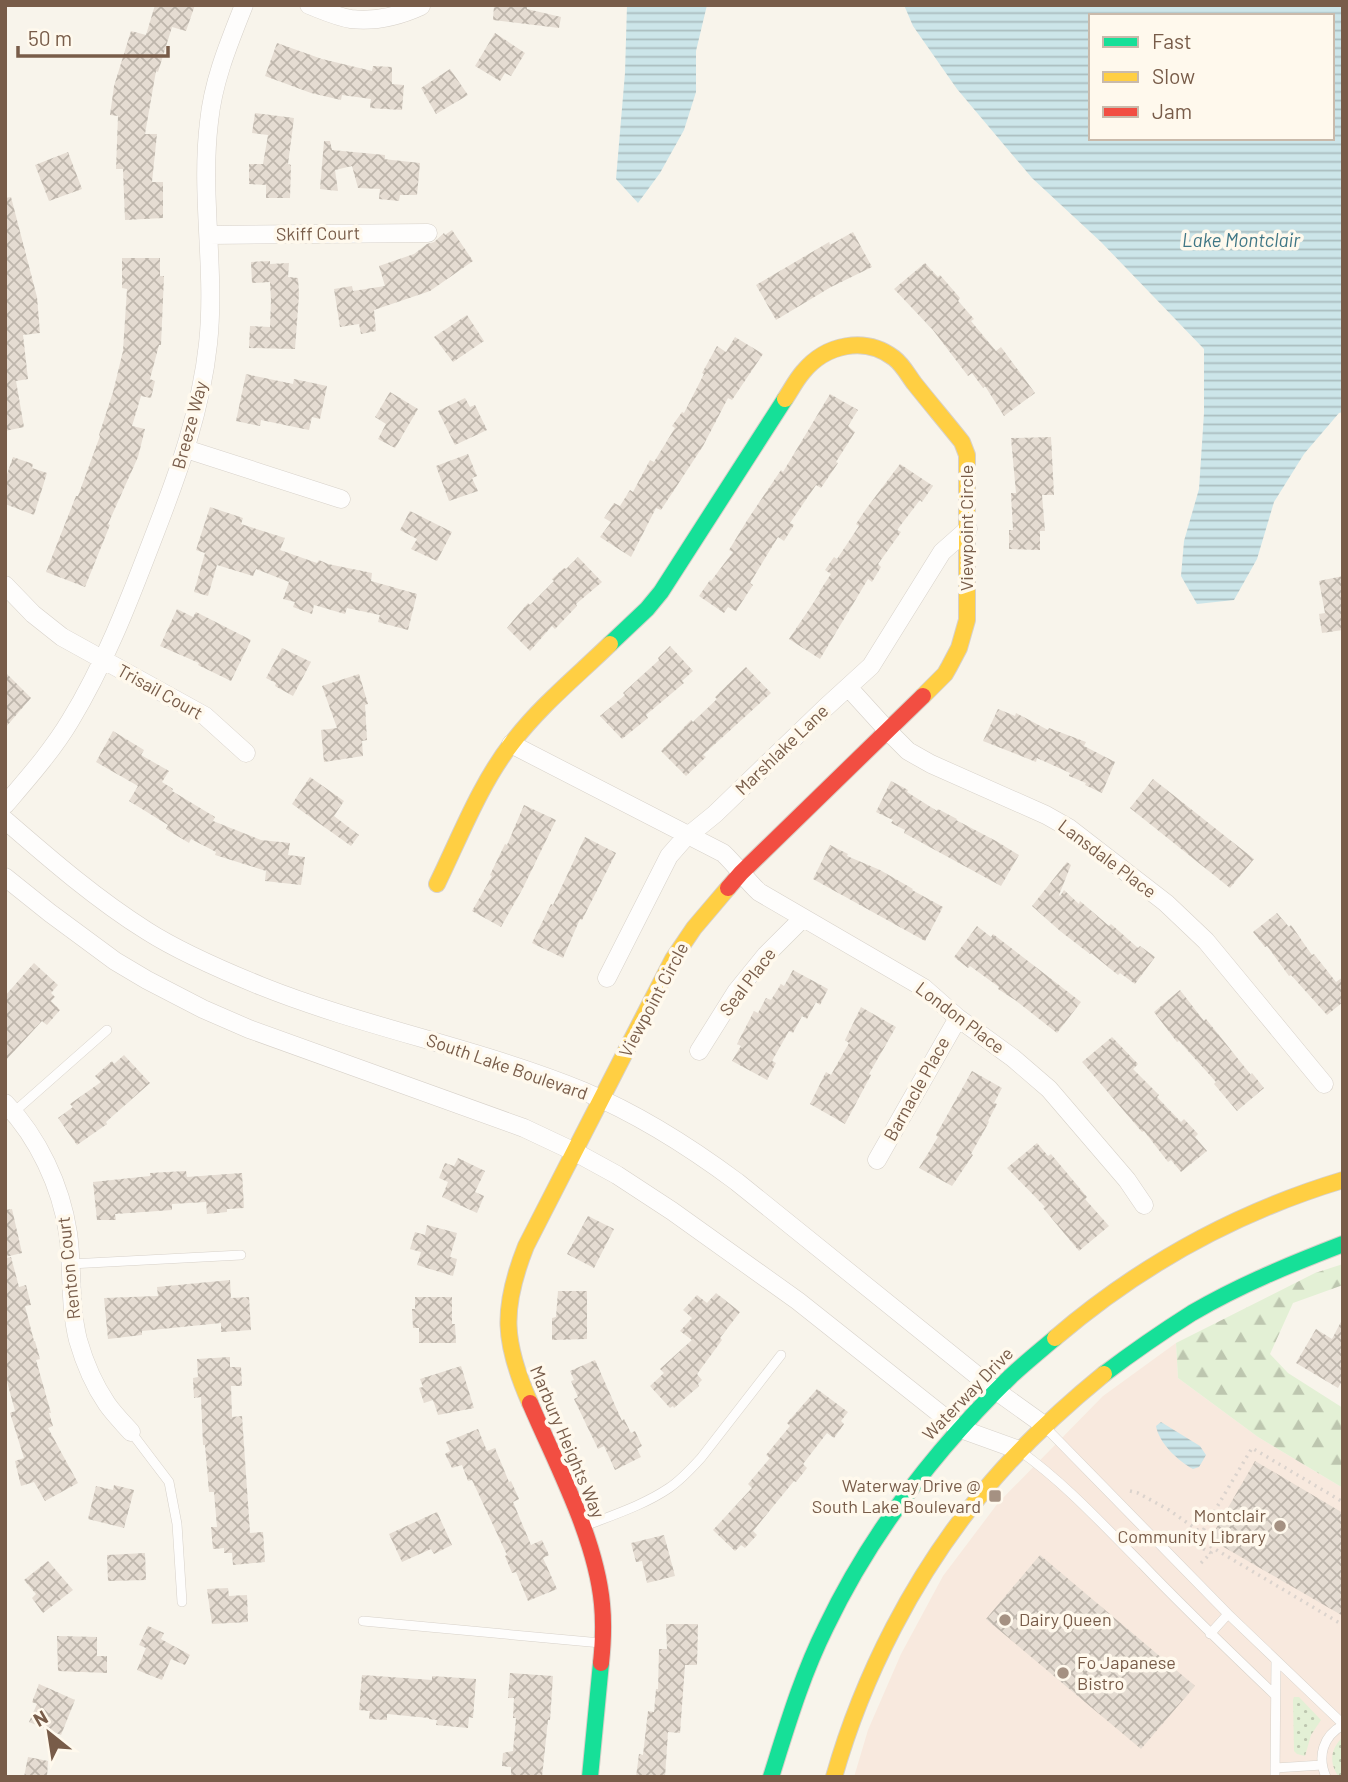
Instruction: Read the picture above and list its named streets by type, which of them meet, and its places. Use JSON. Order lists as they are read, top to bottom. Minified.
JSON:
{"streets":{"street":["Skiff Court","Breeze Way","Viewpoint Circle","Trisail Court","Marshlake Lane","Lansdale Place","Seal Place","London Place","South Lake Boulevard","Barnacle Place","Renton Court","Waterway Drive","Marbury Heights Way"]},"crossings":[["Skiff Court","Breeze Way"],["Breeze Way","Trisail Court"],["Viewpoint Circle","Marshlake Lane"],["Viewpoint Circle","Lansdale Place"],["Viewpoint Circle","London Place"],["Viewpoint Circle","South Lake Boulevard"],["Viewpoint Circle","Marbury Heights Way"],["Marshlake Lane","Lansdale Place"],["Seal Place","London Place"],["London Place","Barnacle Place"],["South Lake Boulevard","Waterway Drive"],["South Lake Boulevard","Marbury Heights Way"]],"water":["Lake Montclair"],"places":{"transit":["Waterway Drive @ South Lake Boulevard"],"other":["Montclair Community Library","Dairy Queen","Fo Japanese Bistro"]},"legend":["Fast","Slow","Jam"],"scale_bar":"50 m","north":"top left"}
